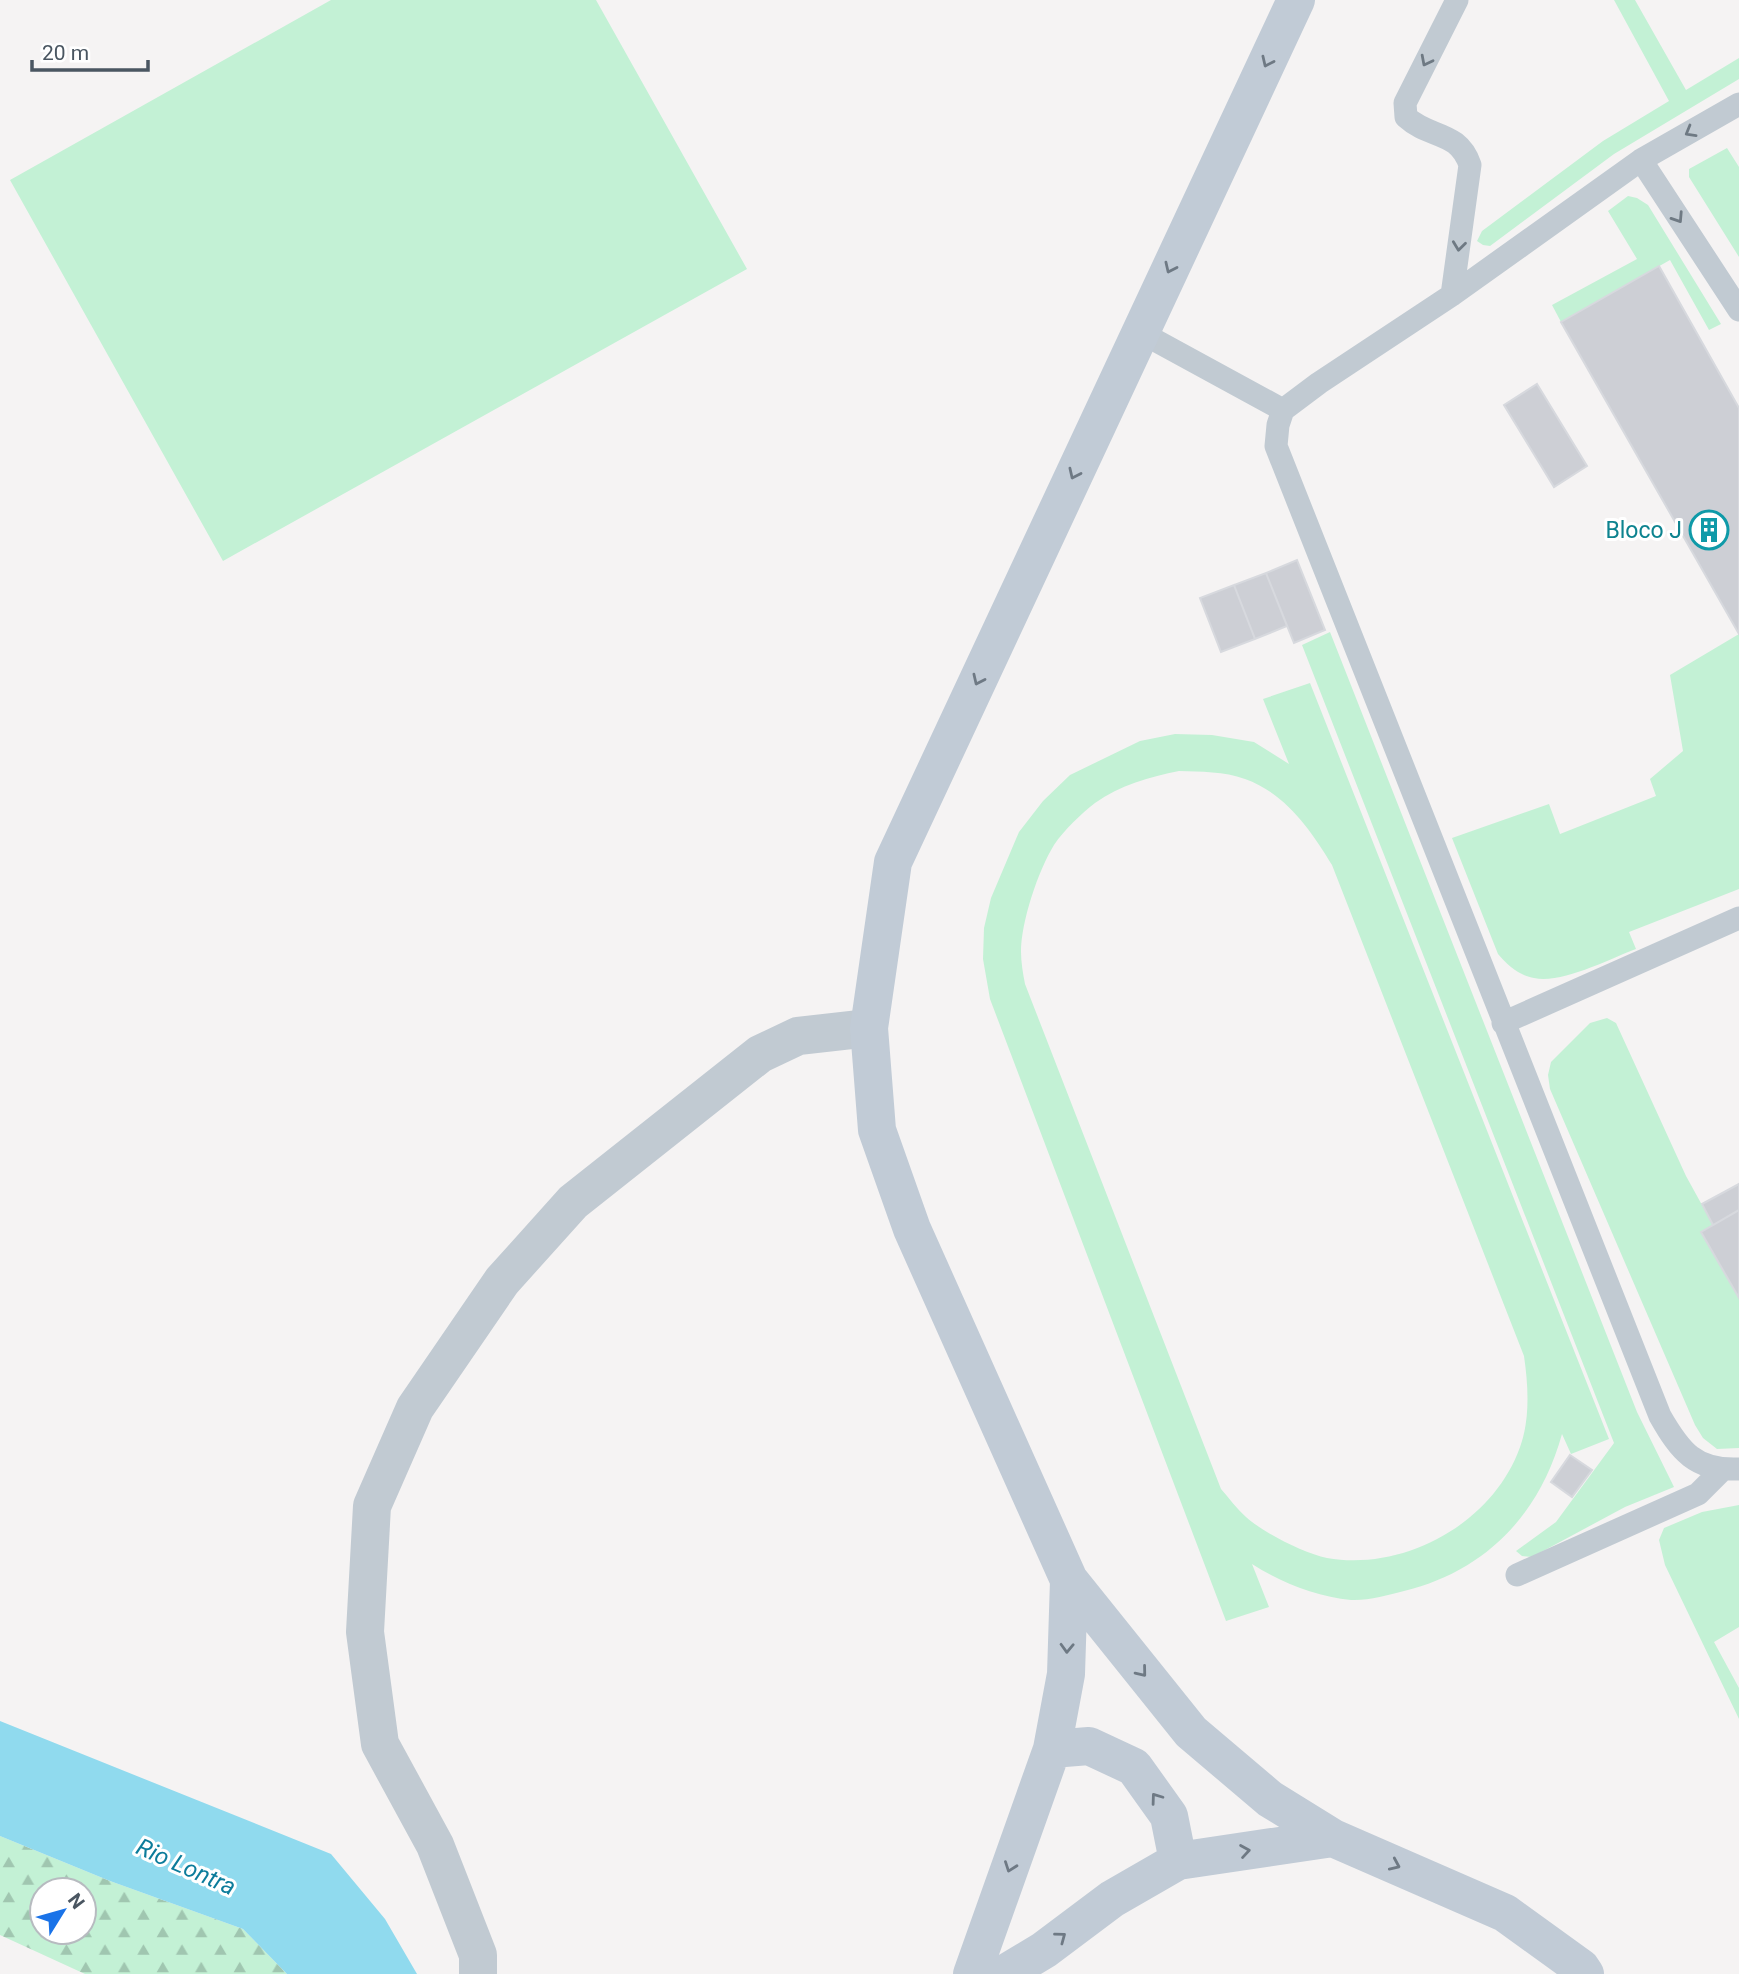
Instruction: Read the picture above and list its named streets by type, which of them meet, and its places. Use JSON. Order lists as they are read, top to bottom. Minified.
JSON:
{"water":["Rio Lontra"],"places":{"building":["Bloco J"]},"scale_bar":"20 m","north":"top right"}
